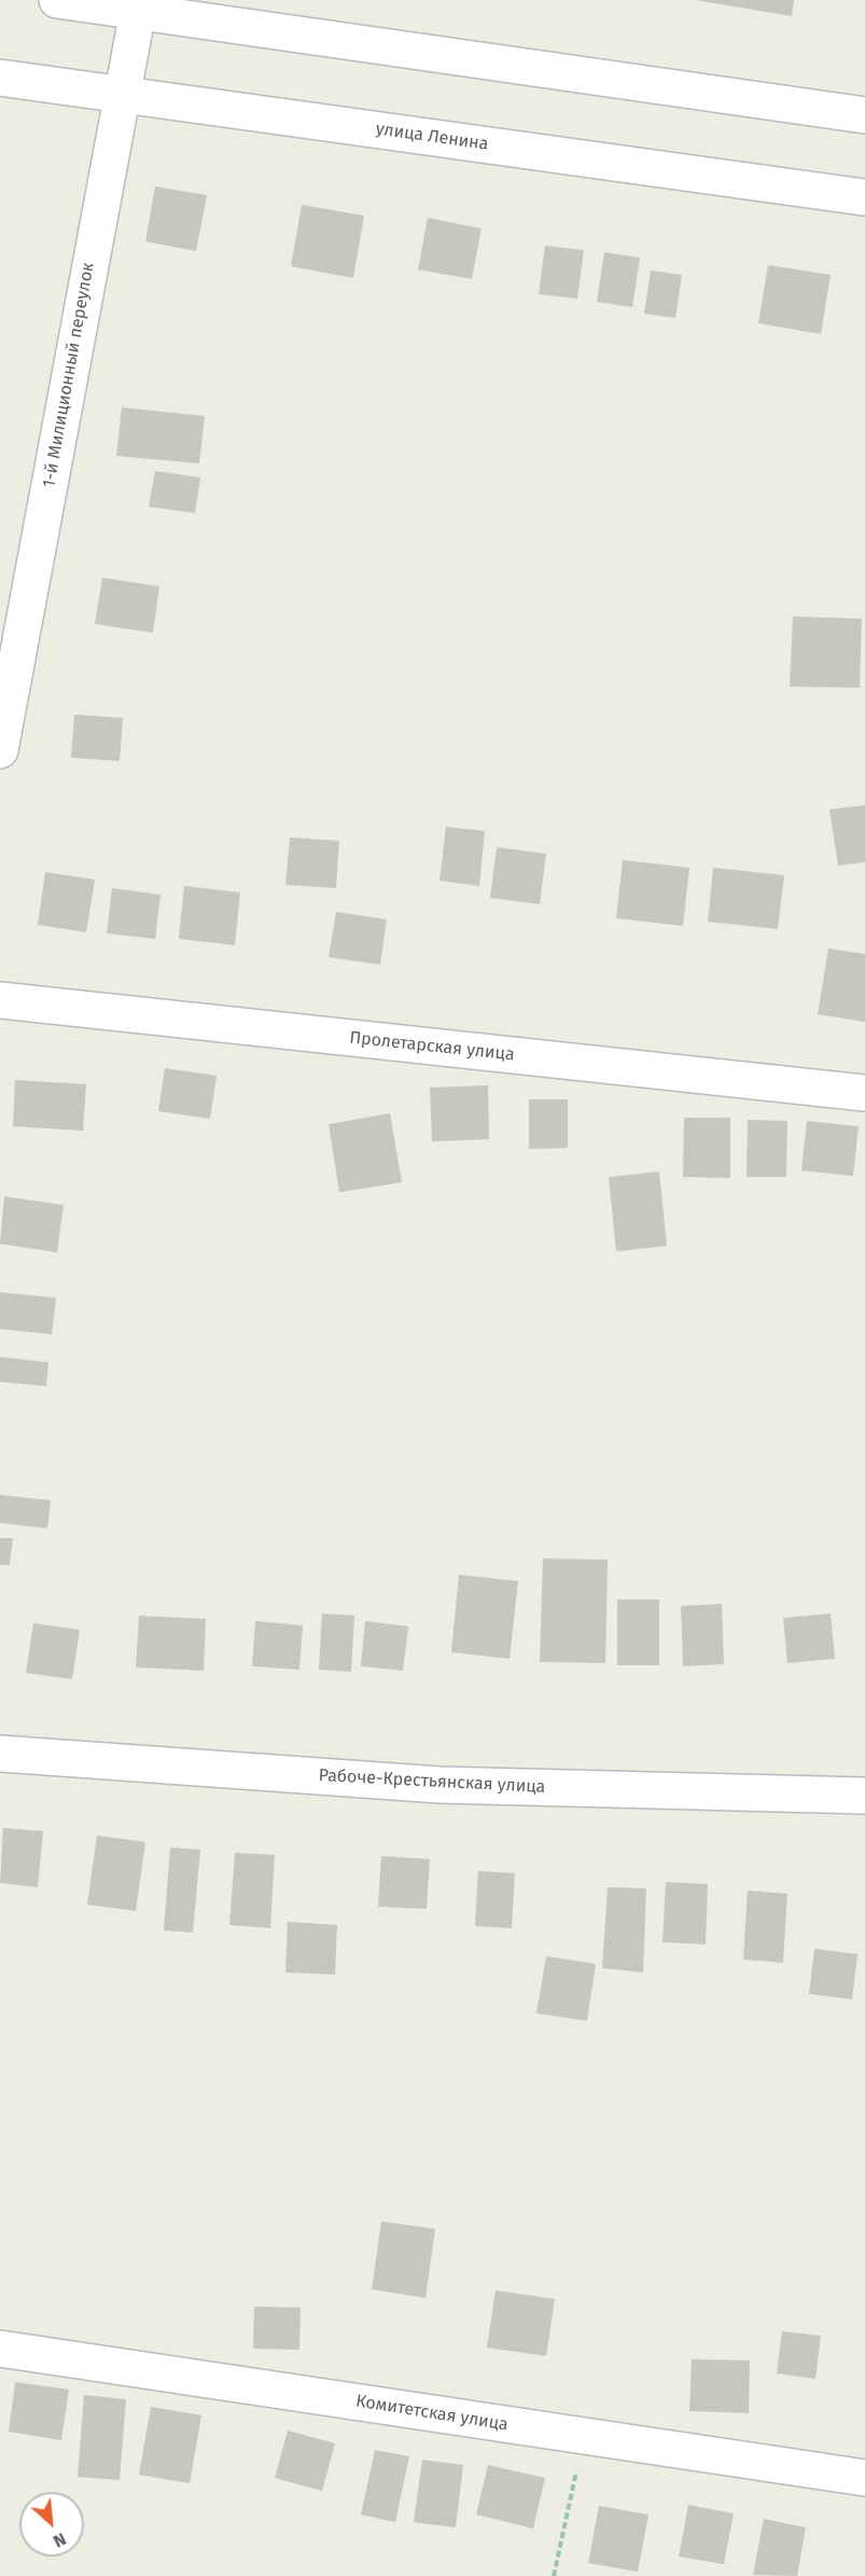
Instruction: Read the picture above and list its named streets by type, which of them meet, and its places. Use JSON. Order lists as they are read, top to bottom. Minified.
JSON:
{"streets":{"street":["улица Ленина","1-й Милиционный переулок","Пролетарская улица","Рабоче-Крестьянская улица","Комитетская улица"]},"crossings":[["улица Ленина","1-й Милиционный переулок"]],"north":"bottom right"}
